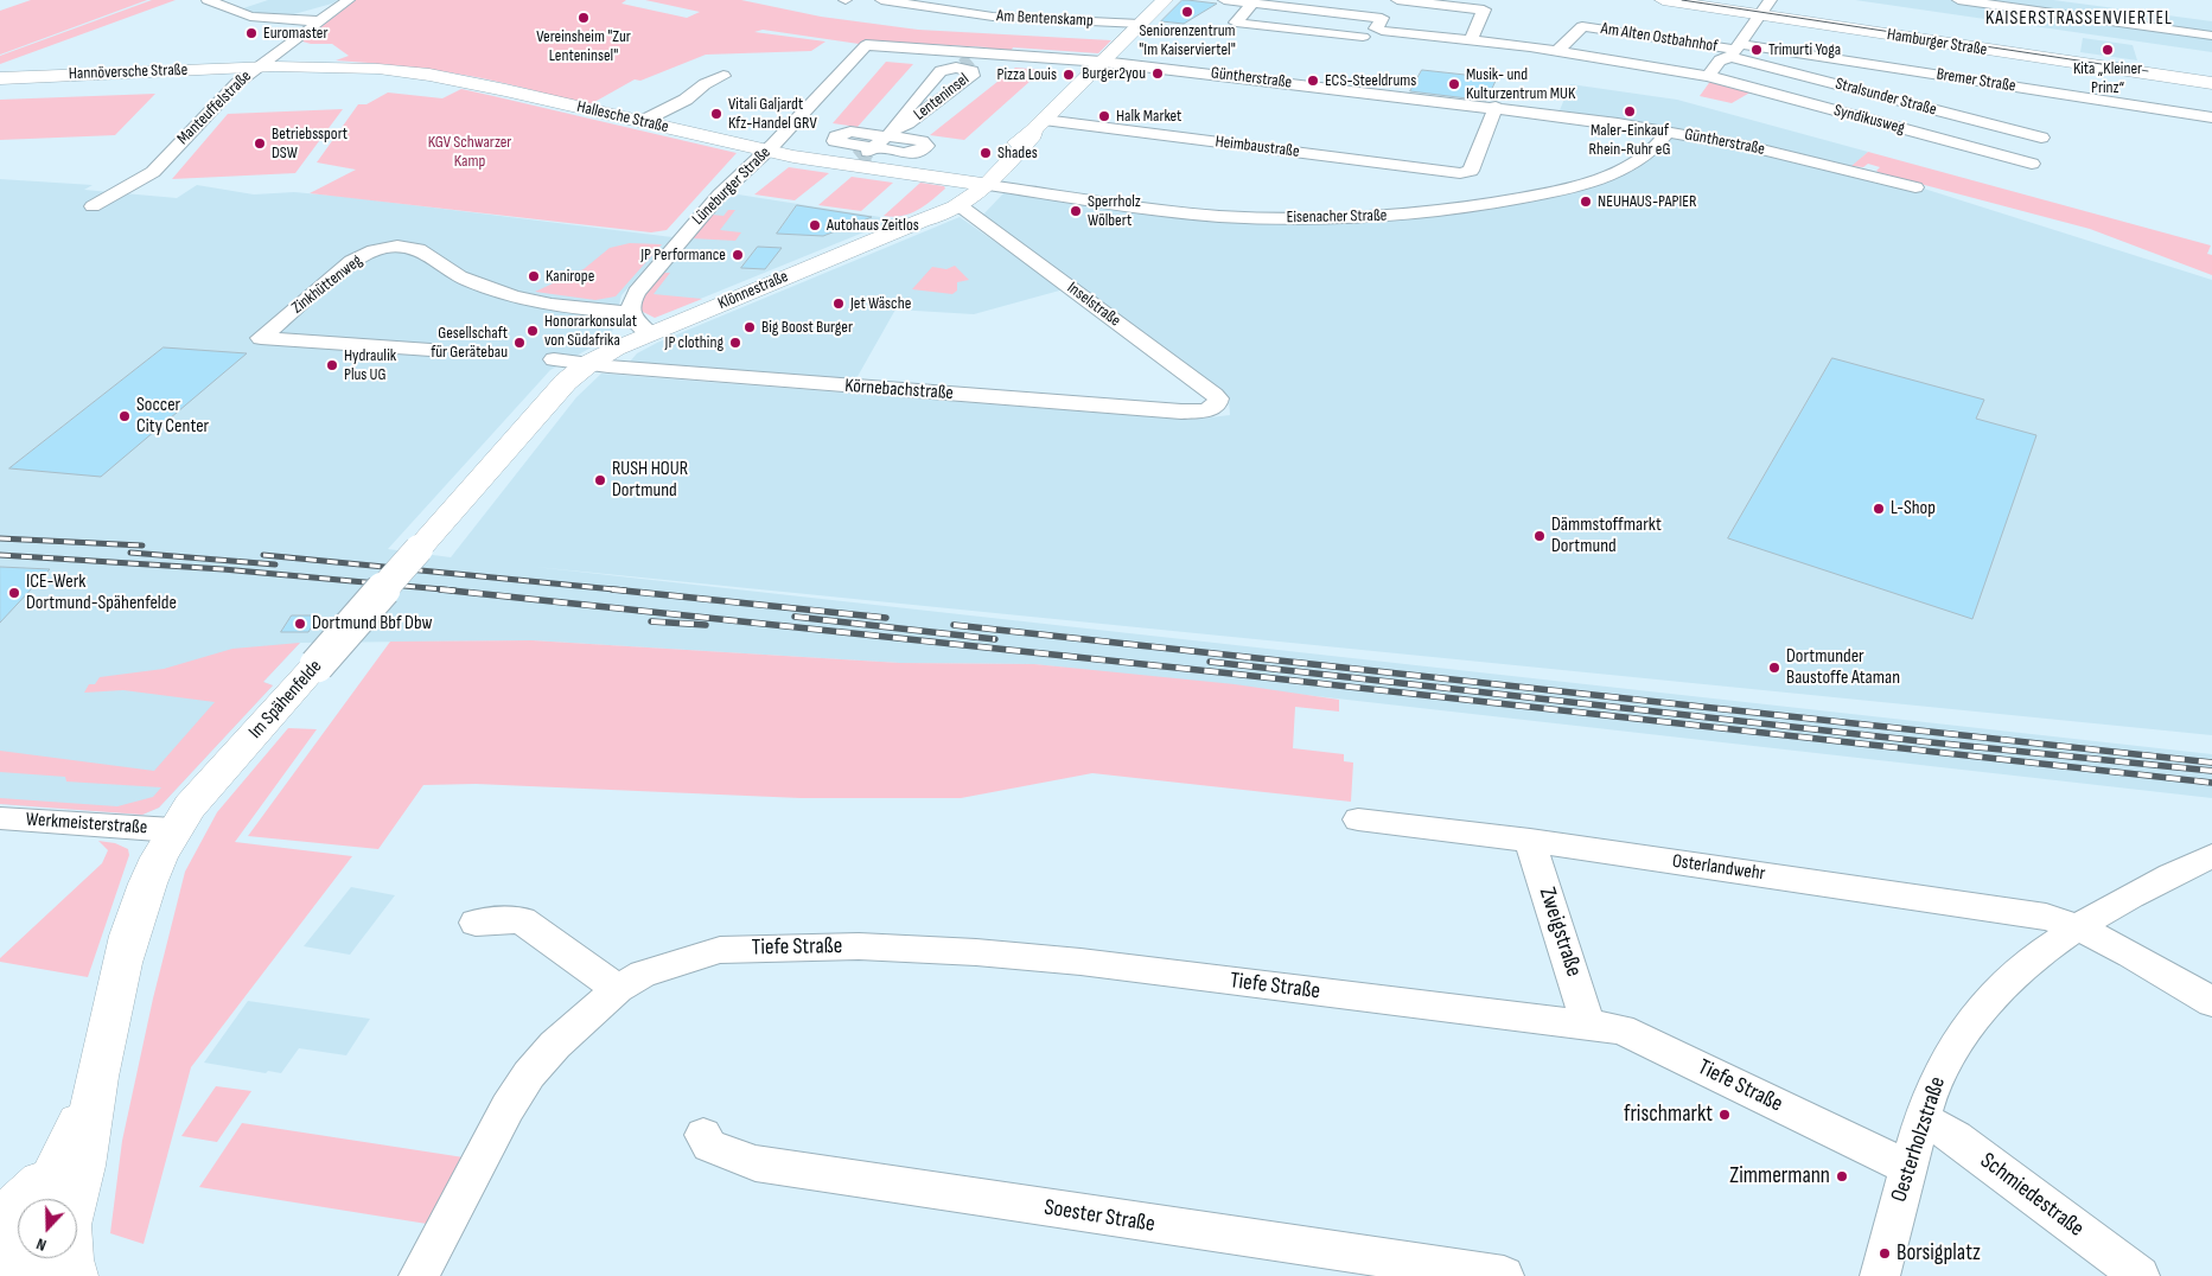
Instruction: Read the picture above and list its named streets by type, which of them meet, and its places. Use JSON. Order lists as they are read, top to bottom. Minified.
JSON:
{"streets":{"main road":["Hamburger Straße","Hannöversche Straße","Hallesche Straße","Klönnestraße","Im Spähenfelde"],"street":["Am Bentenskamp","Am Alten Ostbahnhof","Güntherstraße","Bremer Straße","Lenteninsel","Stralsunder Straße","Manteuffelstraße","Syndikusweg","Heimbaustraße","Lüneburger Straße","Eisenacher Straße","Zinkhüttenweg","Inselstraße","Körnebachstraße","Werkmeisterstraße","Osterlandwehr","Zweigstraße","Tiefe Straße","Oesterholzstraße","Schmiedestraße","Soester Straße"]},"crossings":[["Am Bentenskamp","Klönnestraße"],["Am Alten Ostbahnhof","Hamburger Straße"],["Am Alten Ostbahnhof","Bremer Straße"],["Am Alten Ostbahnhof","Stralsunder Straße"],["Am Alten Ostbahnhof","Syndikusweg"],["Hannöversche Straße","Manteuffelstraße"],["Hannöversche Straße","Hallesche Straße"],["Güntherstraße","Lenteninsel"],["Güntherstraße","Heimbaustraße"],["Güntherstraße","Lüneburger Straße"],["Güntherstraße","Eisenacher Straße"],["Güntherstraße","Klönnestraße"],["Bremer Straße","Stralsunder Straße"],["Lenteninsel","Hallesche Straße"],["Manteuffelstraße","Hallesche Straße"],["Hallesche Straße","Lüneburger Straße"],["Hallesche Straße","Eisenacher Straße"],["Hallesche Straße","Klönnestraße"],["Heimbaustraße","Klönnestraße"],["Lüneburger Straße","Zinkhüttenweg"],["Eisenacher Straße","Klönnestraße"],["Klönnestraße","Inselstraße"],["Klönnestraße","Körnebachstraße"],["Klönnestraße","Im Spähenfelde"],["Inselstraße","Körnebachstraße"],["Körnebachstraße","Im Spähenfelde"],["Im Spähenfelde","Werkmeisterstraße"],["Osterlandwehr","Zweigstraße"],["Osterlandwehr","Oesterholzstraße"],["Zweigstraße","Tiefe Straße"],["Tiefe Straße","Oesterholzstraße"],["Oesterholzstraße","Schmiedestraße"]],"districts":["KAISERSTRASSENVIERTEL"],"parks":["KGV Schwarzer Kamp"],"places":["Seniorenzentrum \"Im Kaiserviertel\"","Vereinsheim \"Zur Lenteninsel\"","Euromaster","Trimurti Yoga","Kita „Kleiner Prinz“","Burger2you","Pizza Louis","ECS-Steeldrums","Musik- und Kulturzentrum MUK","Maler-Einkauf Rhein-Ruhr eG","Vitali Galjardt Kfz-Handel GRV","Halk Market","Betriebssport DSW","Shades","NEUHAUS-PAPIER","Sperrholz Wölbert","Autohaus Zeitlos","JP Performance","Kanirope","Jet Wäsche","Big Boost Burger","Honorarkonsulat von Südafrika","Gesellschaft für Gerätebau","JP clothing","Hydraulik Plus UG","Soccer City Center","RUSH HOUR Dortmund","L-Shop","Dämmstoffmarkt Dortmund","ICE-Werk Dortmund-Spähenfelde","Dortmund Bbf Dbw","Dortmunder Baustoffe Ataman","frischmarkt","Zimmermann","Borsigplatz"],"north":"bottom"}
